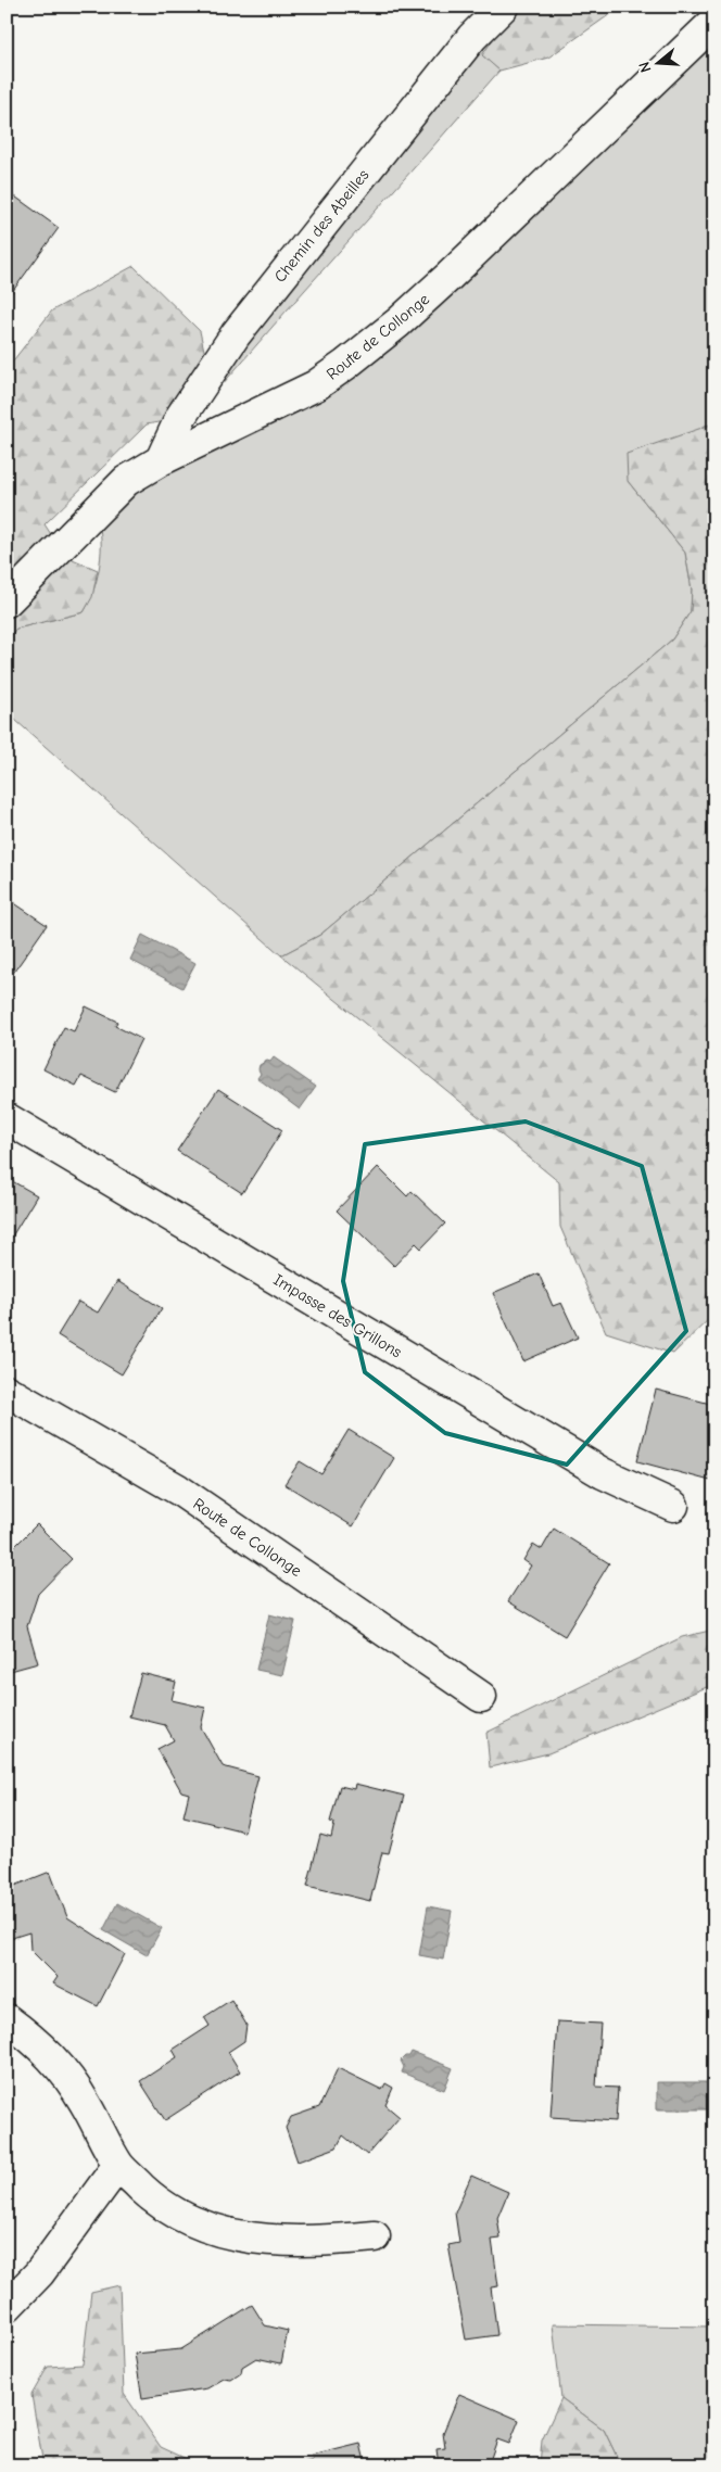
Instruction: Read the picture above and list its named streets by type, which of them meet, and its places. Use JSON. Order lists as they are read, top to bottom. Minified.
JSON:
{"streets":{"street":["Chemin des Abeilles","Route de Collonge","Impasse des Grillons"]},"crossings":[["Chemin des Abeilles","Route de Collonge"]],"north":"left"}
